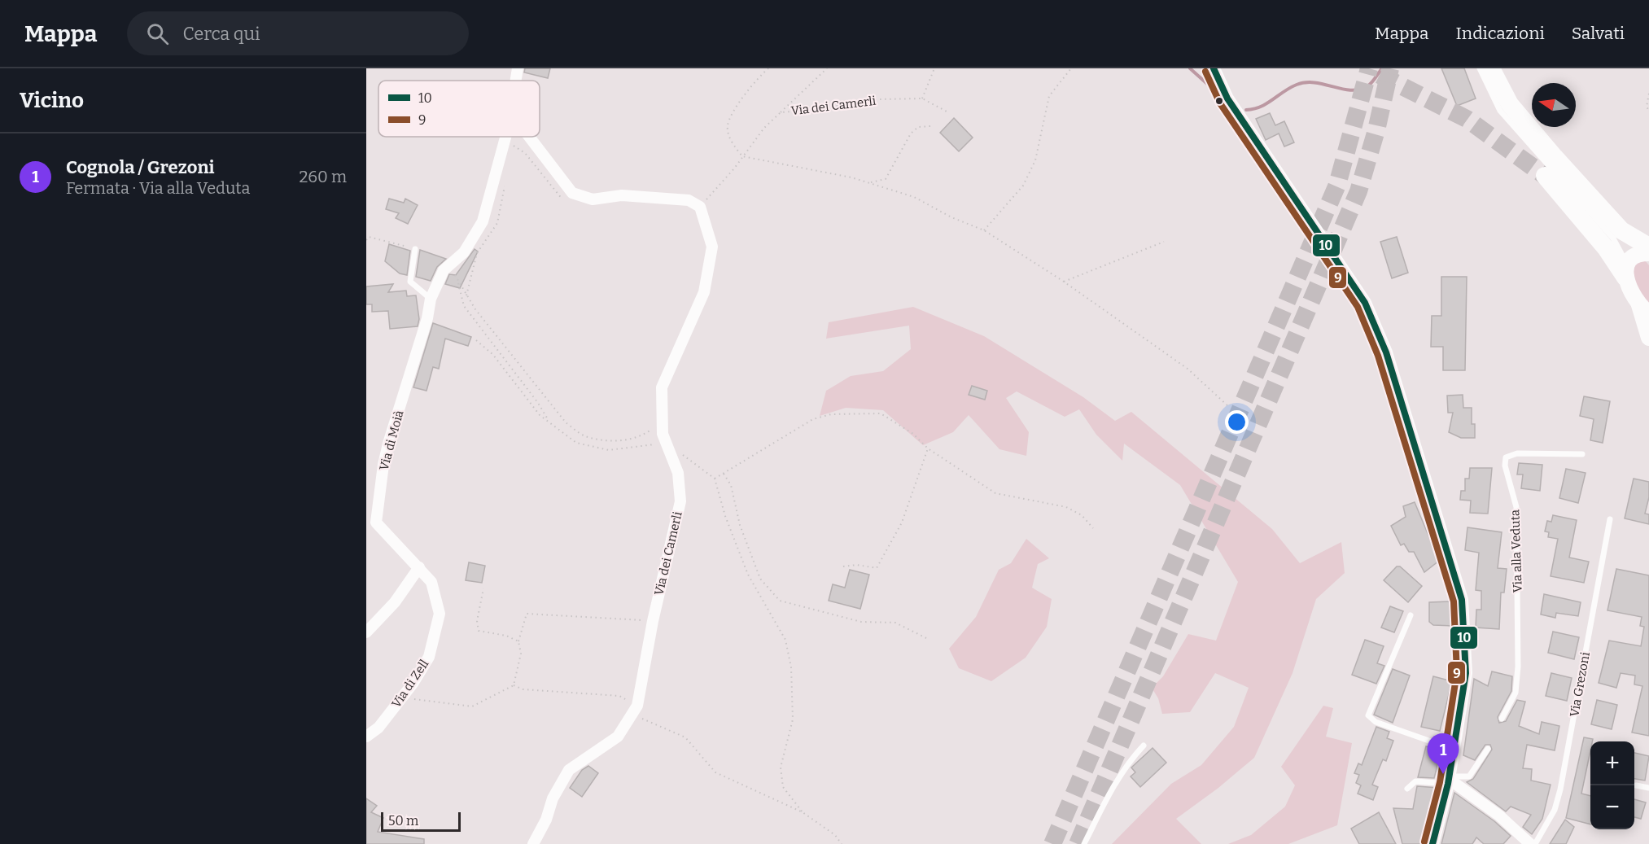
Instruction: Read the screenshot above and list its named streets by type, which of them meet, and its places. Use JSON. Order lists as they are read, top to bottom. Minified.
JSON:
{"streets":{"street":["Via dei Camerli","Via di Moià","Via di Zell"],"lane":["Via alla Veduta","Via Grezoni"]},"crossings":[["Via di Moià","Via di Zell"]],"lines":["transit line 10","transit line 9"],"legend":["10","9"],"scale_bar":"50 m","north":"left","page":{"header":"Mappa","search":"Cerca qui","nav":["Mappa","Indicazioni","Salvati"],"heading":"Vicino","list":[{"mark":"1","name":"Cognola / Grezoni","note":"Fermata · Via alla Veduta","value":"260 m"}],"pins":"1","map_buttons":["+","−"],"scale":"50 m"}}
